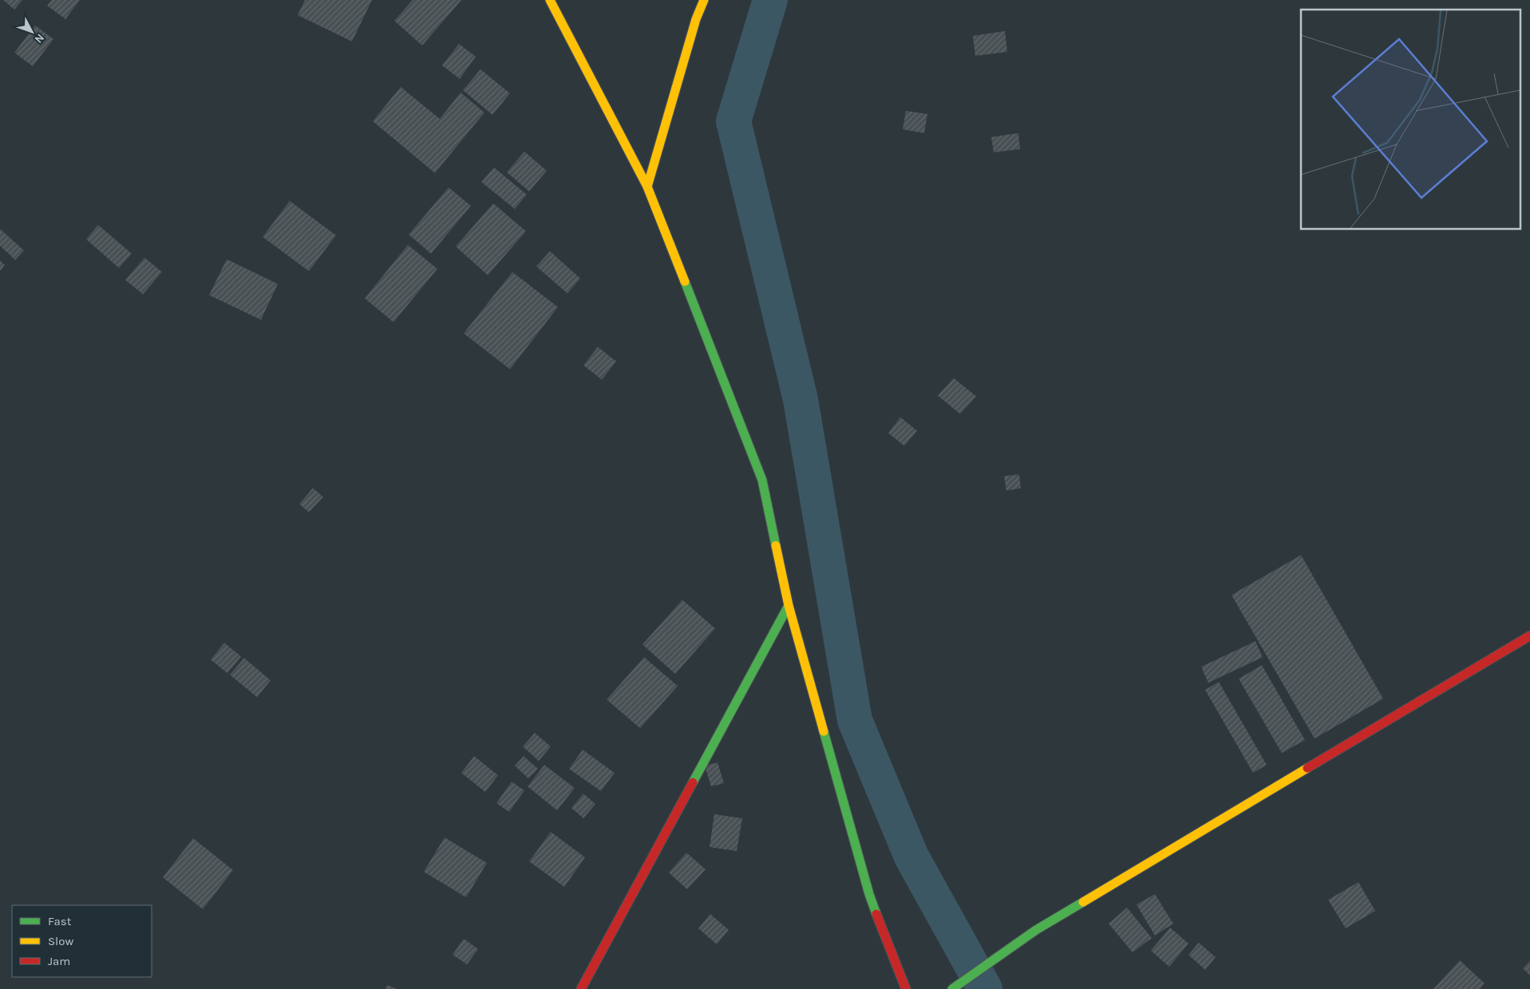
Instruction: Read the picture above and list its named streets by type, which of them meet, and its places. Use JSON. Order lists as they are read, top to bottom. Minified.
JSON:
{"legend":["Fast","Slow","Jam"],"north":"bottom right"}
